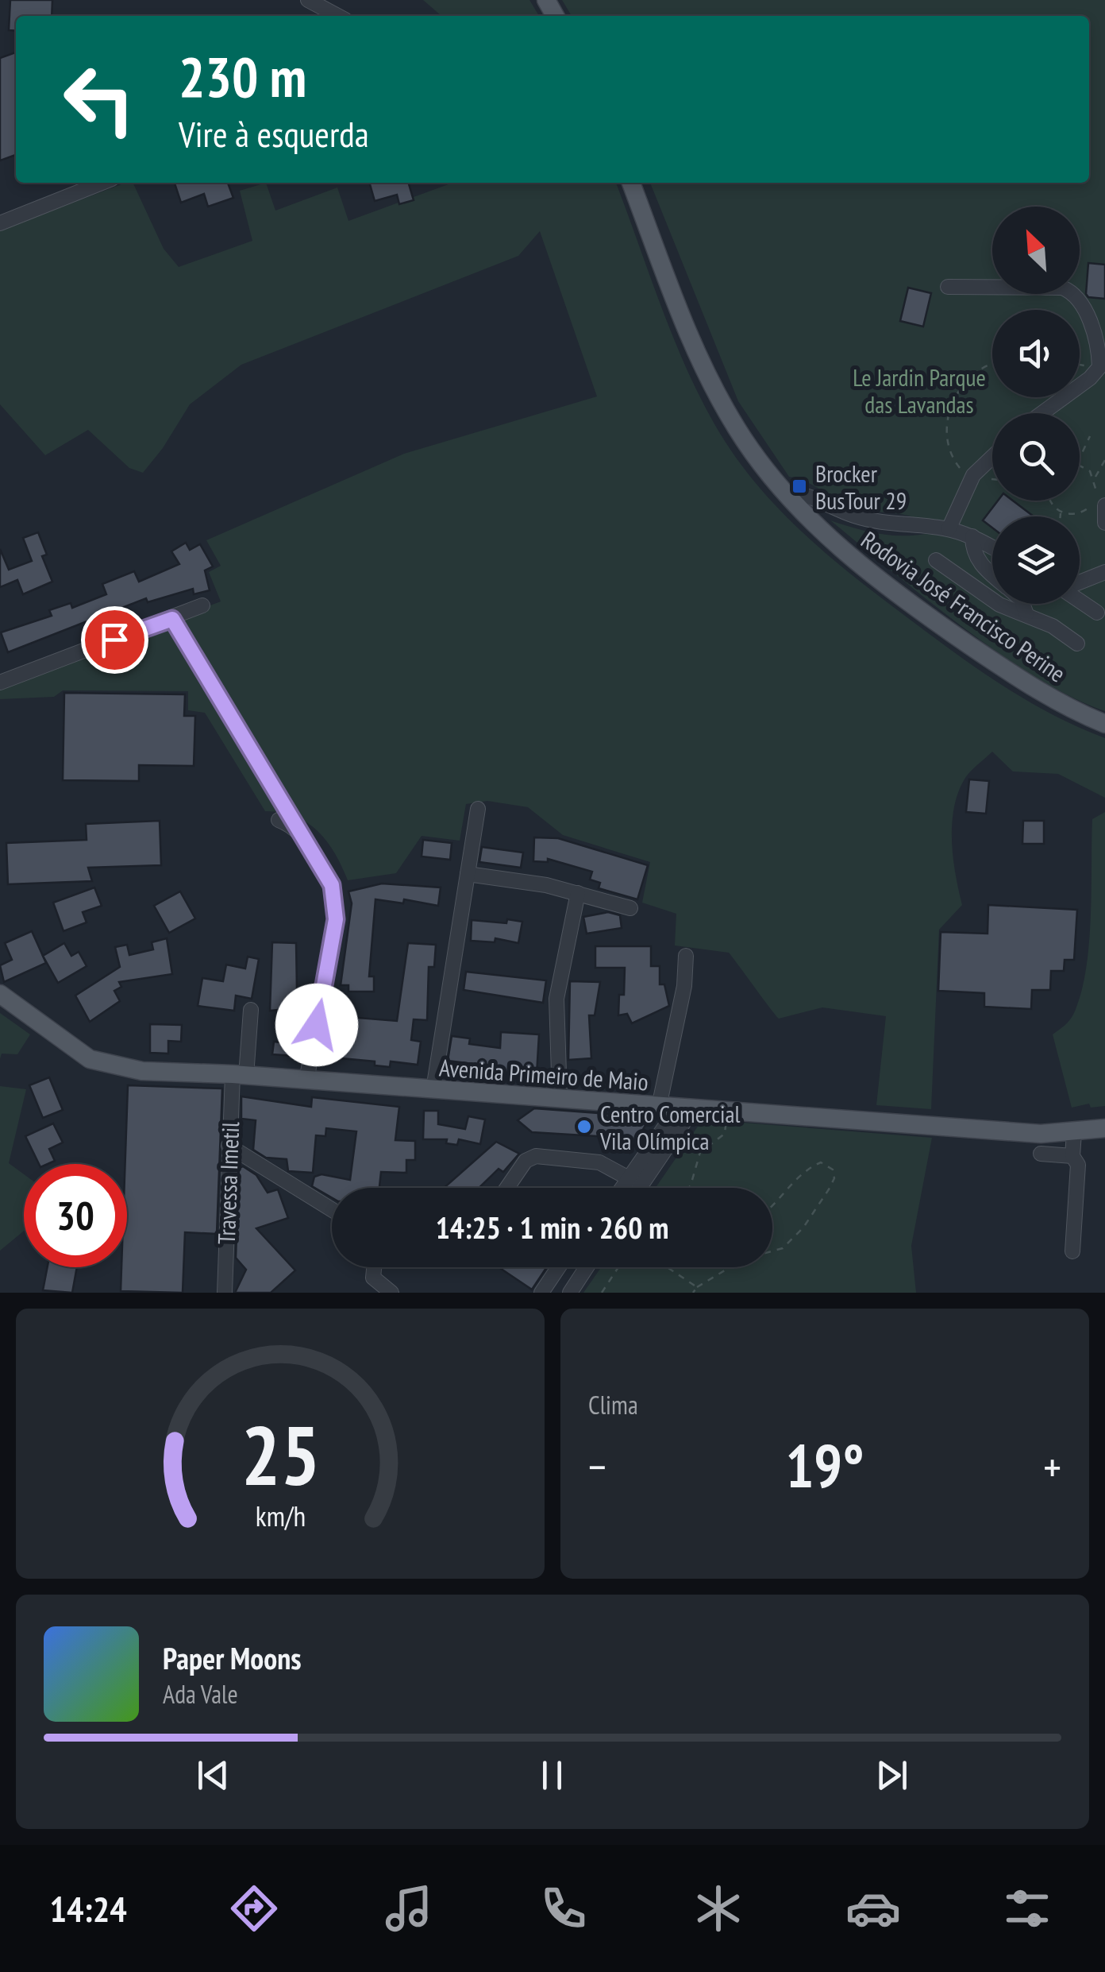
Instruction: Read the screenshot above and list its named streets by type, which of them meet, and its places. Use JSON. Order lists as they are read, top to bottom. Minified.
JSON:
{"streets":{"main road":["Rodovia José Francisco Perine","Avenida Primeiro de Maio"],"street":["Travessa Imetil"]},"crossings":[["Avenida Primeiro de Maio","Travessa Imetil"]],"parks":["Le Jardin Parque das Lavandas"],"places":{"transit":["Brocker BusTour 29"],"other":["Centro Comercial Vila Olímpica"]},"north":"top left","page":{"turn":["230 m","Vire à esquerda"],"limit":"30","trip":"14:25 · 1 min · 260 m","tile":"Clima","heat":["−","19°","+"],"song":["Paper Moons","Ada Vale"],"tabs":"14:24","gauge":["25","km/h"]}}
